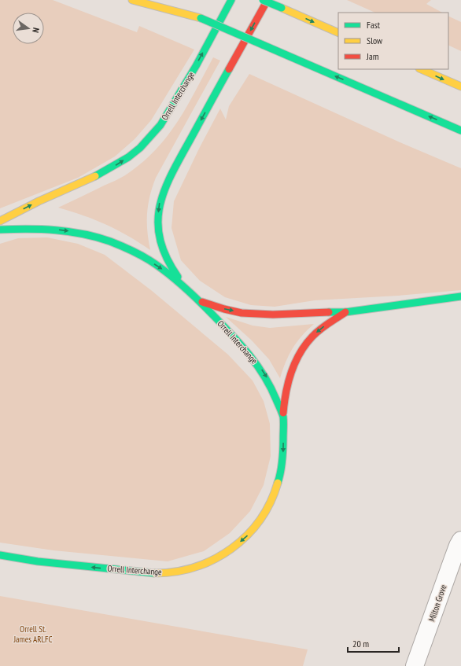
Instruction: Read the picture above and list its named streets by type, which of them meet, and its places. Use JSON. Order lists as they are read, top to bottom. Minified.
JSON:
{"streets":{"highway":["Orrell Interchange"],"street":["Milton Grove"]},"parks":["Orrell St. James ARLFC"],"legend":["Fast","Slow","Jam"],"scale_bar":"20 m","north":"right"}
